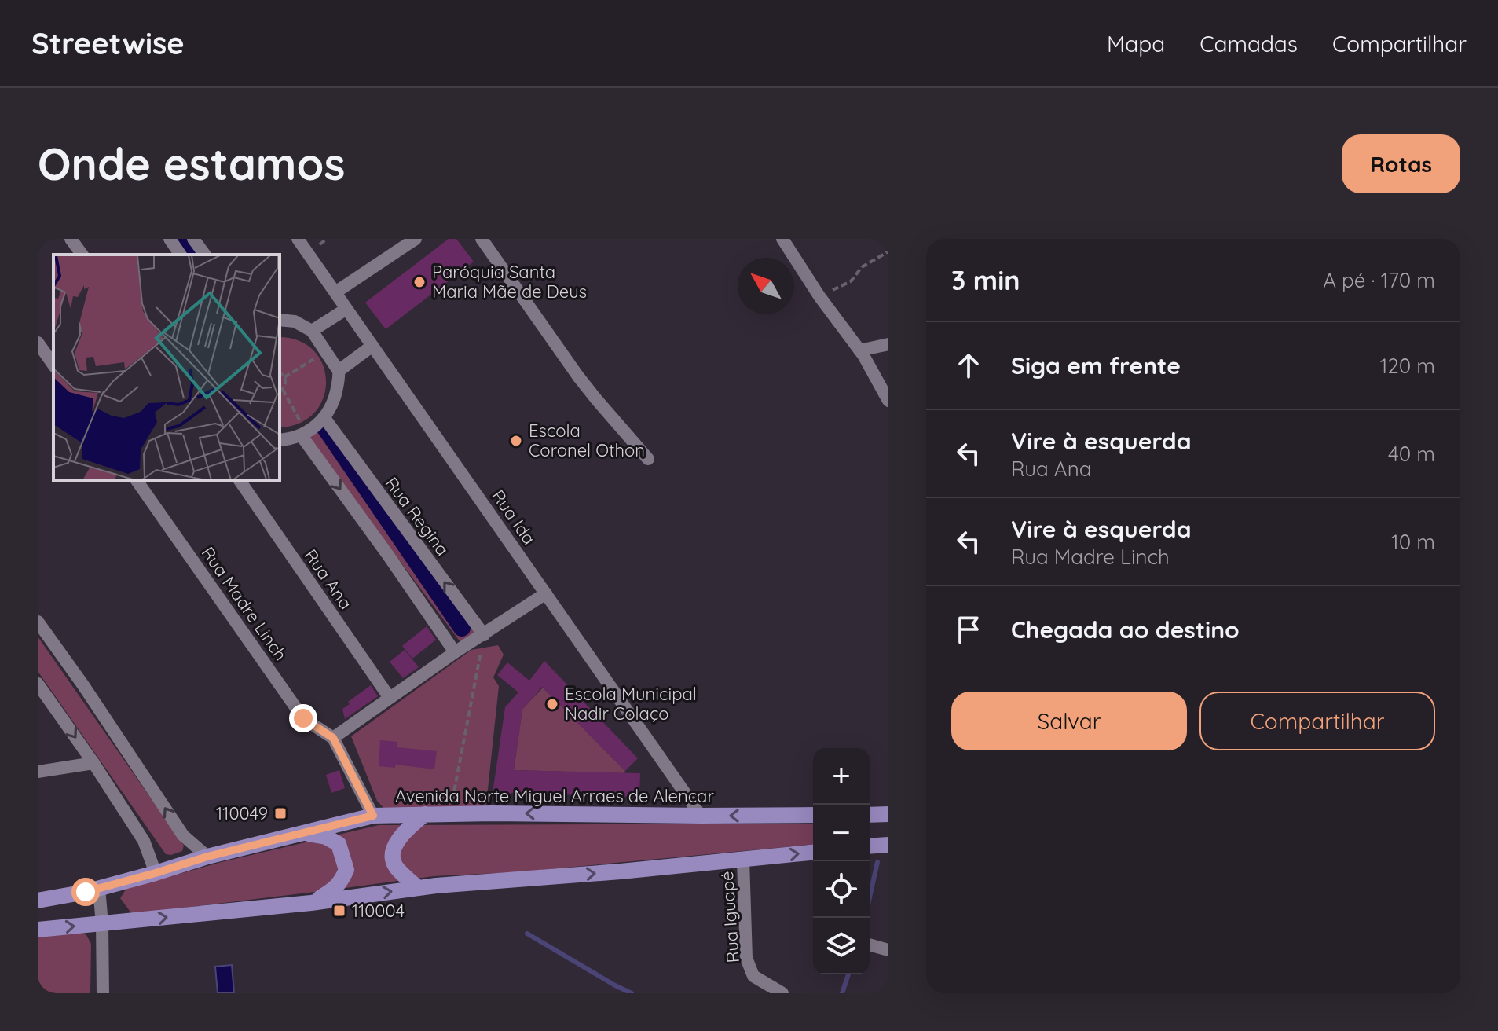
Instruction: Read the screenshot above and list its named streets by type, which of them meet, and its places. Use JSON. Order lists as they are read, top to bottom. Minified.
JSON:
{"streets":{"main road":["Avenida Norte Miguel Arraes de Alencar"],"street":["Rua Regina","Rua Ida","Rua Ana","Rua Madre Linch","Rua Iguapé"]},"crossings":[["Rua Ida","Avenida Norte Miguel Arraes de Alencar"]],"places":{"other":["Paróquia Santa Maria Mãe de Deus","Escola Coronel Othon","Escola Municipal Nadir Colaço"],"transit":["110049","110004"]},"north":"top left","page":{"header":"Streetwise","nav":["Mapa","Camadas","Compartilhar"],"buttons":["Rotas",["Salvar","Compartilhar"]],"title":"Onde estamos","heading":["3 min","A pé · 170 m"],"list":[["Siga em frente","120 m"],["Vire à esquerda","Rua Ana","40 m"],["Vire à esquerda","Rua Madre Linch","10 m"],"Chegada ao destino"],"map_buttons":["+","−"]}}
